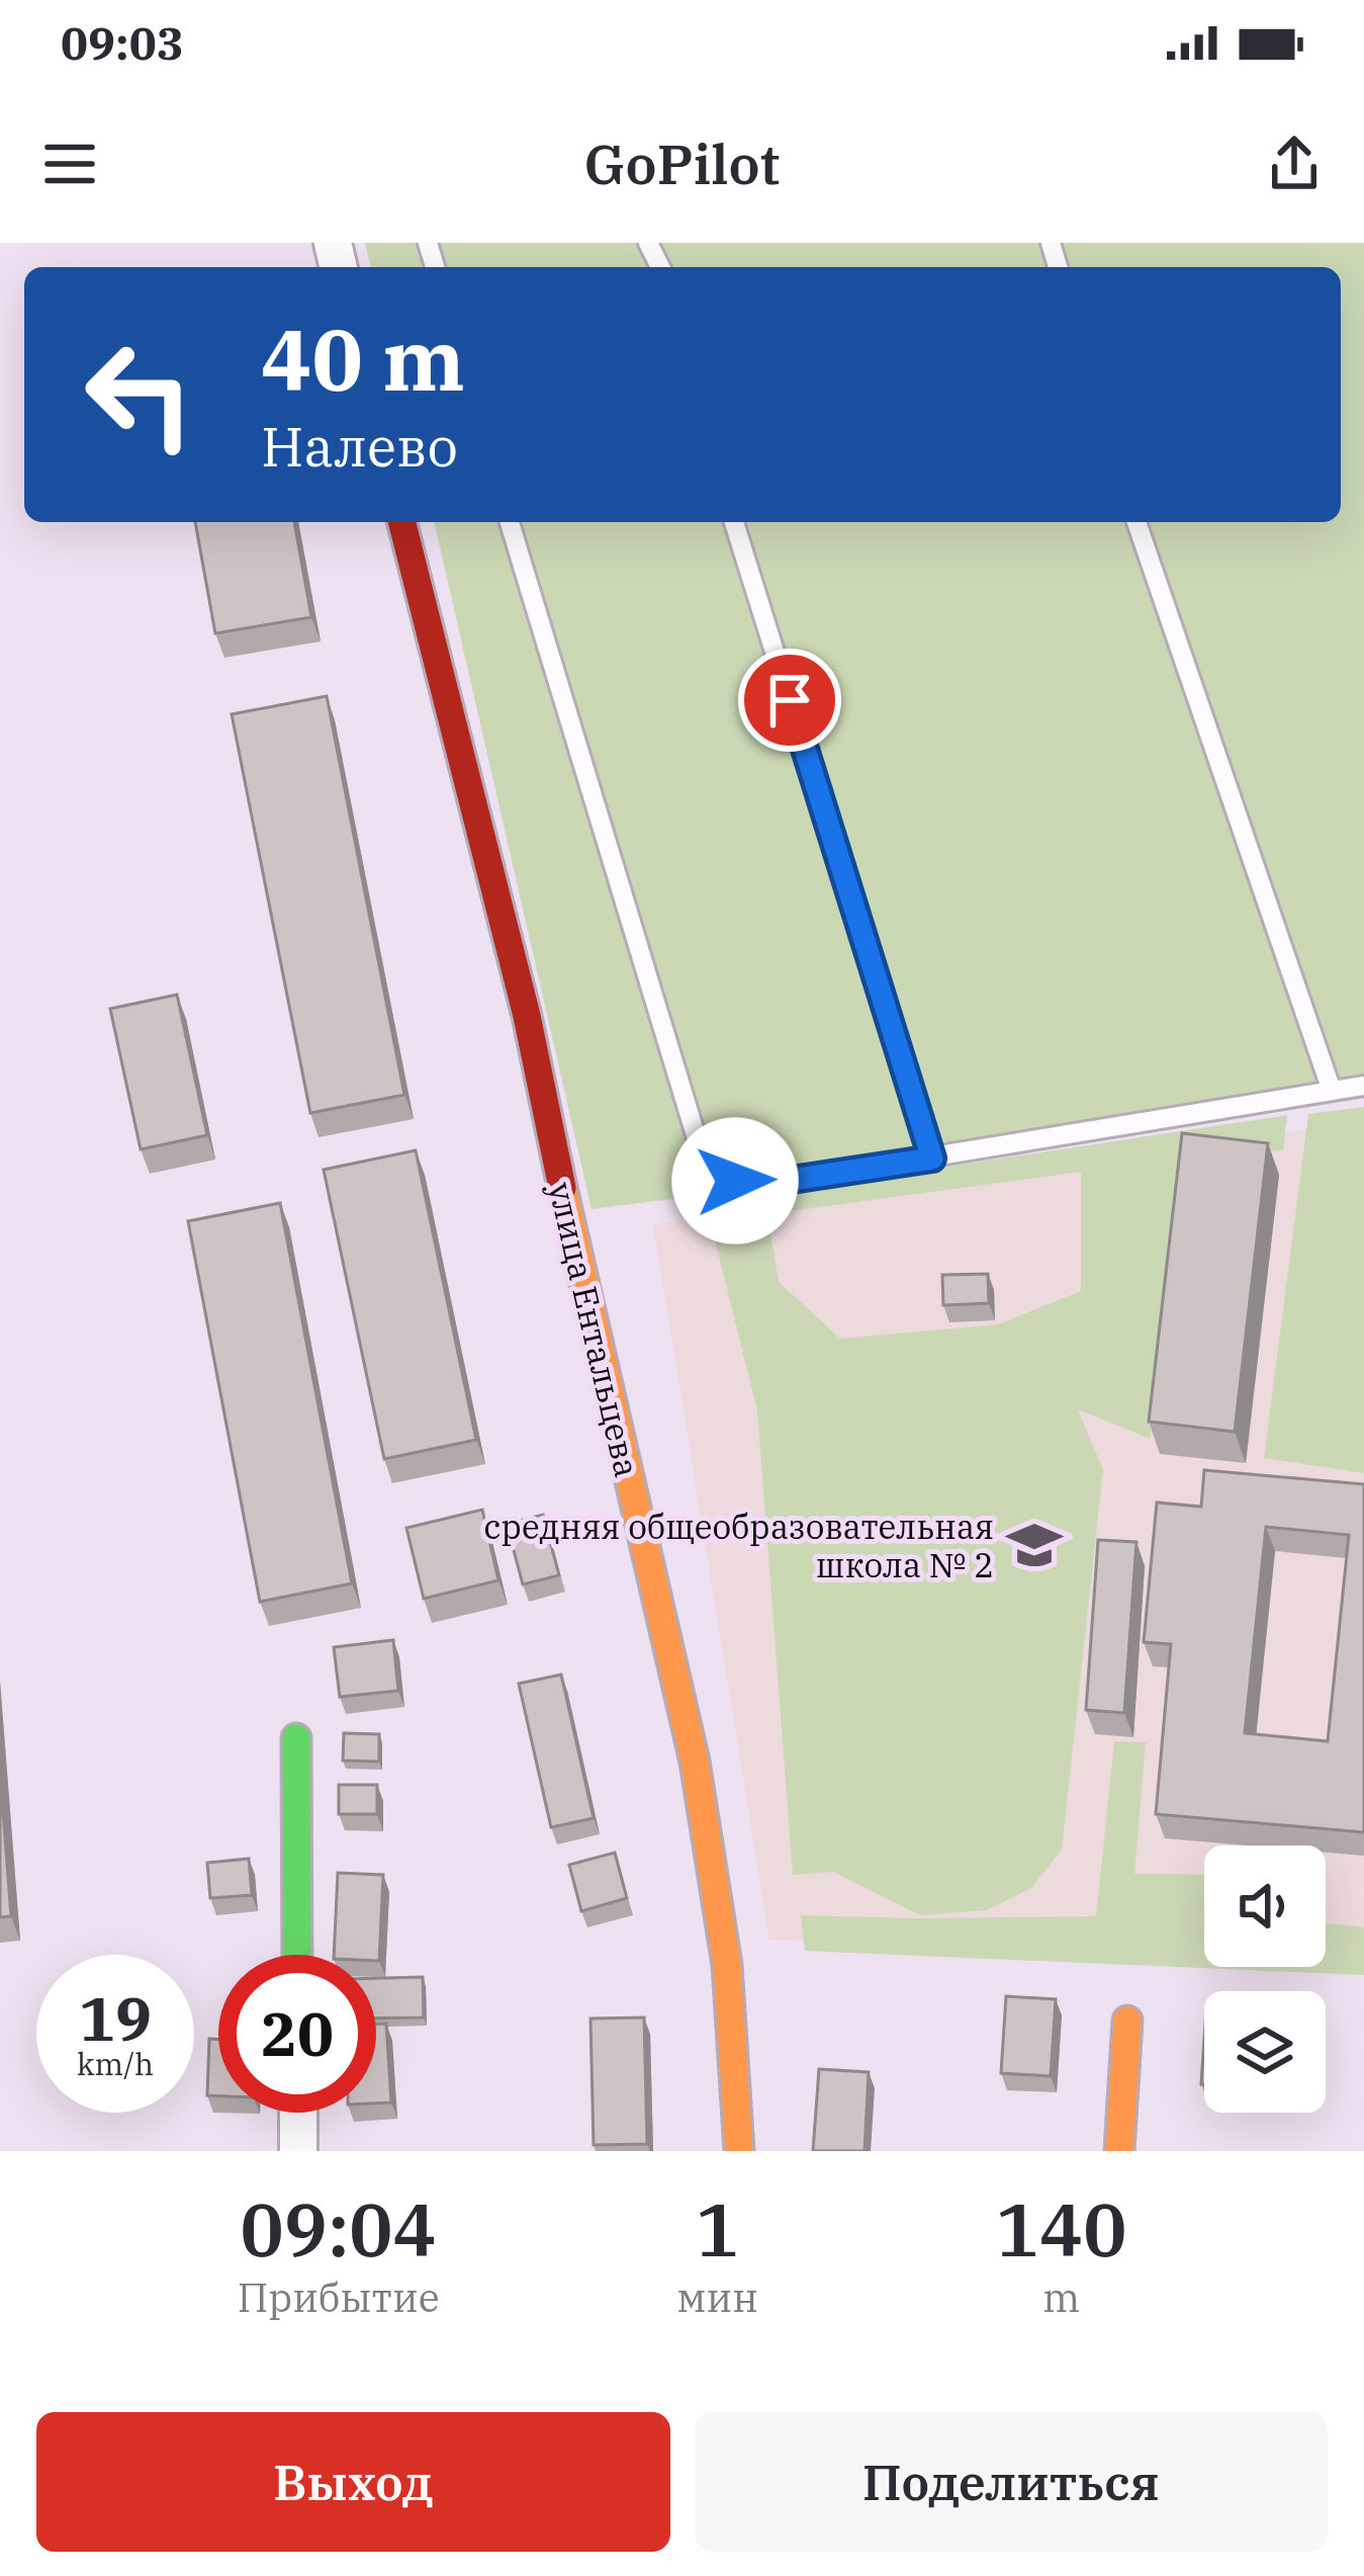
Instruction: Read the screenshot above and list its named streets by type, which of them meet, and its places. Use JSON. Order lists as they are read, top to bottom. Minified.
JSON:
{"streets":{"street":["улица Ентальцева"]},"places":{"school or university":["средняя общеобразовательная школа № 2"]},"page":{"status":"09:03","header":"GoPilot","turn":["40 m","Налево"],"speed":"19 km/h","limit":"20","eta":["09:04","Прибытие","1","мин","140","m"],"buttons":["Выход","Поделиться"]}}
